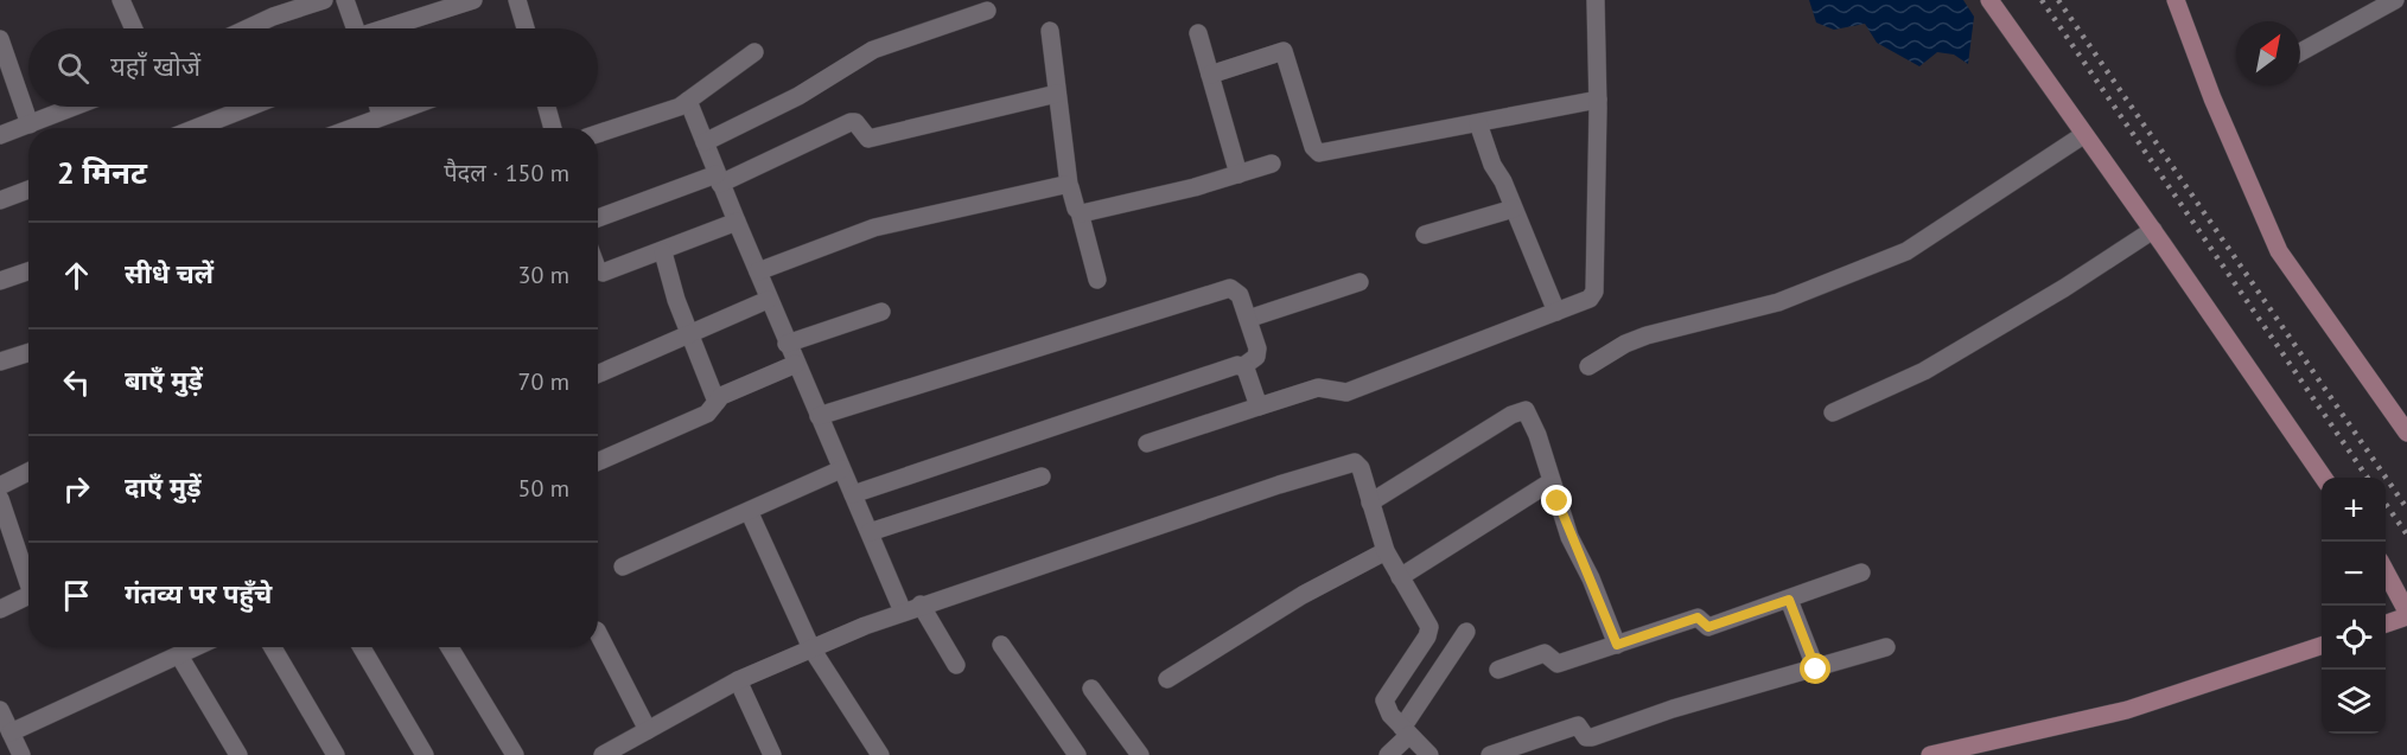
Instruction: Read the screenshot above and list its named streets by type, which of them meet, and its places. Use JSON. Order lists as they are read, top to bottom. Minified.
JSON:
{"north":"top right","page":{"search":"यहाँ खोजें","heading":["2 मिनट","पैदल · 150 m"],"list":[["सीधे चलें","30 m"],["बाएँ मुड़ें","70 m"],["दाएँ मुड़ें","50 m"],"गंतव्य पर पहुँचे"],"map_buttons":["+","−"]}}
